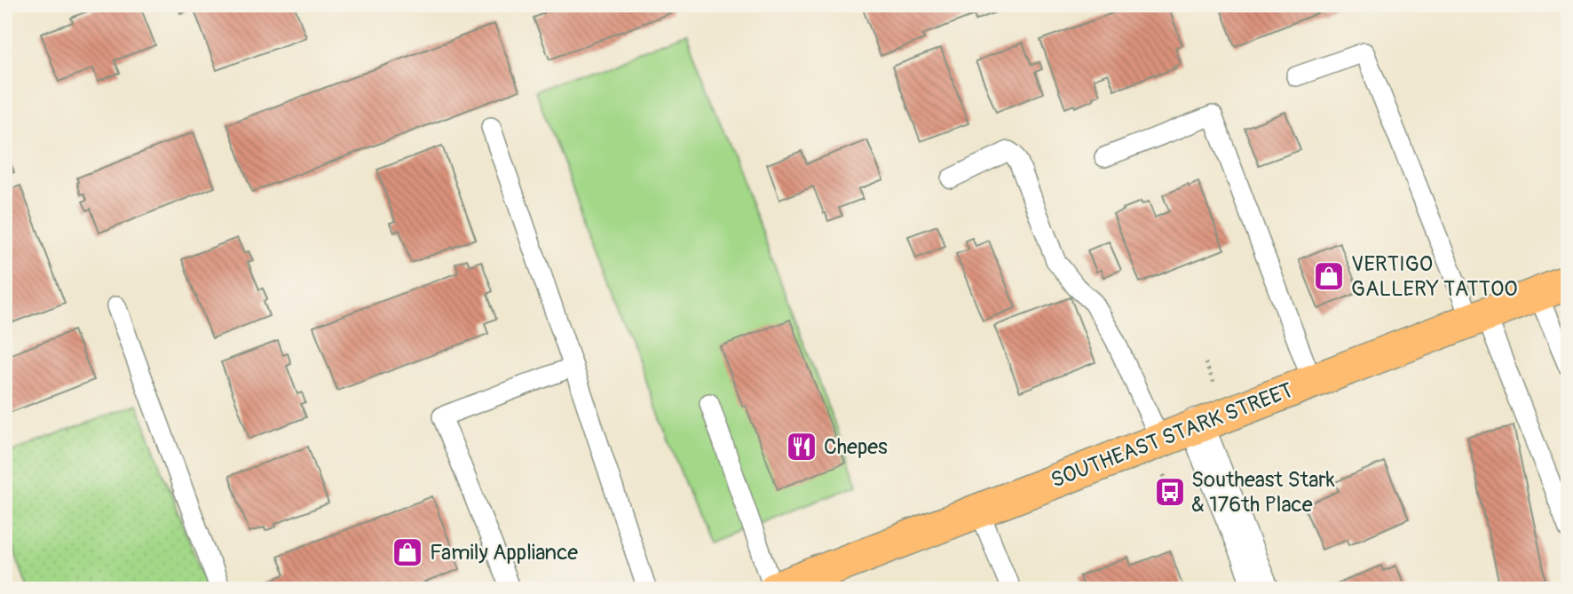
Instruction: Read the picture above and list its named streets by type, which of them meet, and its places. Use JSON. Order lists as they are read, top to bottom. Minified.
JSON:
{"streets":{"main road":["SOUTHEAST STARK STREET"]},"places":{"shop":["VERTIGO GALLERY TATTOO","Family Appliance"],"restaurant":["Chepes"],"bus stop":["Southeast Stark & 176th Place"]}}
